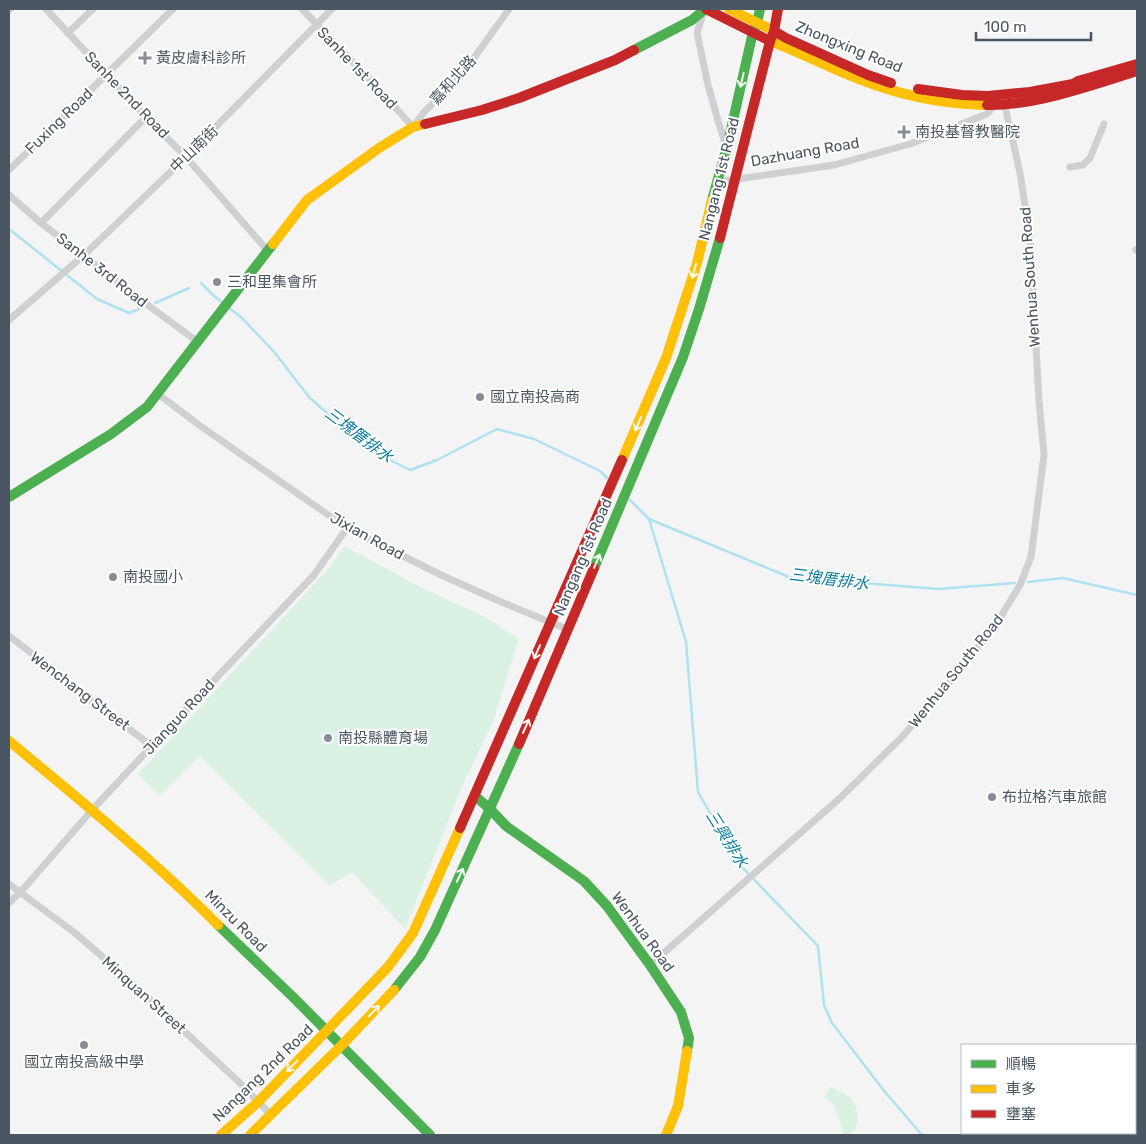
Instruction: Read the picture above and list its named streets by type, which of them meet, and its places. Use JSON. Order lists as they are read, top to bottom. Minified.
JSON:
{"streets":{"main road":["Zhongxing Road","Dazhuang Road","Nangang 1st Road","Minzu Road","Wenhua Road","Nangang 2nd Road"],"street":["Sanhe 1st Road","嘉和北路","Sanhe 2nd Road","Fuxing Road","中山南街","Sanhe 3rd Road","Wenhua South Road","Jixian Road","Wenchang Street","Jianguo Road","Minquan Street"]},"crossings":[["Zhongxing Road","Dazhuang Road"],["Zhongxing Road","Nangang 1st Road"],["Zhongxing Road","Wenhua South Road"],["Sanhe 1st Road","嘉和北路"],["Sanhe 1st Road","中山南街"],["Sanhe 2nd Road","Fuxing Road"],["Sanhe 2nd Road","中山南街"],["中山南街","Sanhe 3rd Road"],["Dazhuang Road","Nangang 1st Road"],["Dazhuang Road","Wenhua South Road"],["Nangang 1st Road","Jixian Road"],["Nangang 1st Road","Minzu Road"],["Nangang 1st Road","Wenhua Road"],["Nangang 1st Road","Nangang 2nd Road"],["Wenhua South Road","Wenhua Road"],["Jixian Road","Jianguo Road"],["Wenchang Street","Jianguo Road"],["Jianguo Road","Minzu Road"],["Jianguo Road","Minquan Street"],["Minzu Road","Nangang 2nd Road"],["Minquan Street","Nangang 2nd Road"]],"water":["三塊厝排水","三興排水"],"places":{"health":["黃皮膚科診所","南投基督教醫院"],"other":["三和里集會所","國立南投高商","南投國小","南投縣體育場","布拉格汽車旅館","國立南投高級中學"]},"legend":["順暢","車多","壅塞"],"scale_bar":"100 m"}
